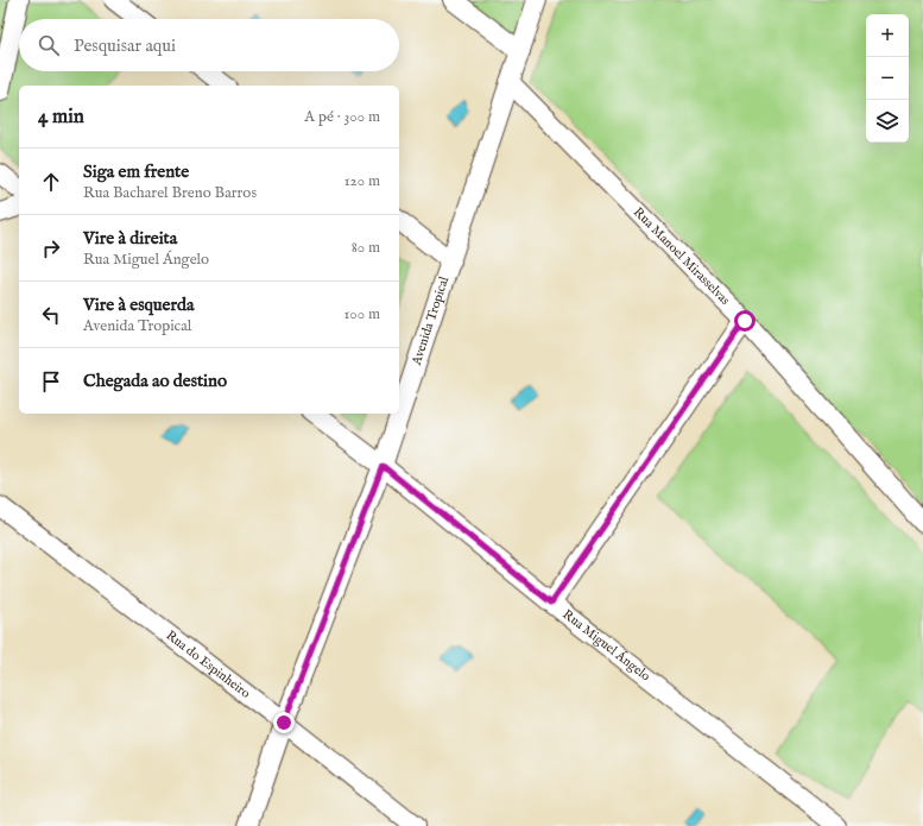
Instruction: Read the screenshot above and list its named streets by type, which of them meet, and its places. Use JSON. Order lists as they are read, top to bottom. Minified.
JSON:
{"streets":{"street":["Rua Manoel Mirasselvas","Avenida Tropical","Rua Miguel Ángelo","Rua do Espinheiro"]},"crossings":[["Rua Manoel Mirasselvas","Avenida Tropical"],["Avenida Tropical","Rua Miguel Ángelo"],["Avenida Tropical","Rua do Espinheiro"]],"page":{"map_buttons":["+","−"],"search":"Pesquisar aqui","heading":["4 min","A pé · 300 m"],"list":[["Siga em frente","Rua Bacharel Breno Barros","120 m"],["Vire à direita","Rua Miguel Ángelo","80 m"],["Vire à esquerda","Avenida Tropical","100 m"],"Chegada ao destino"]}}
